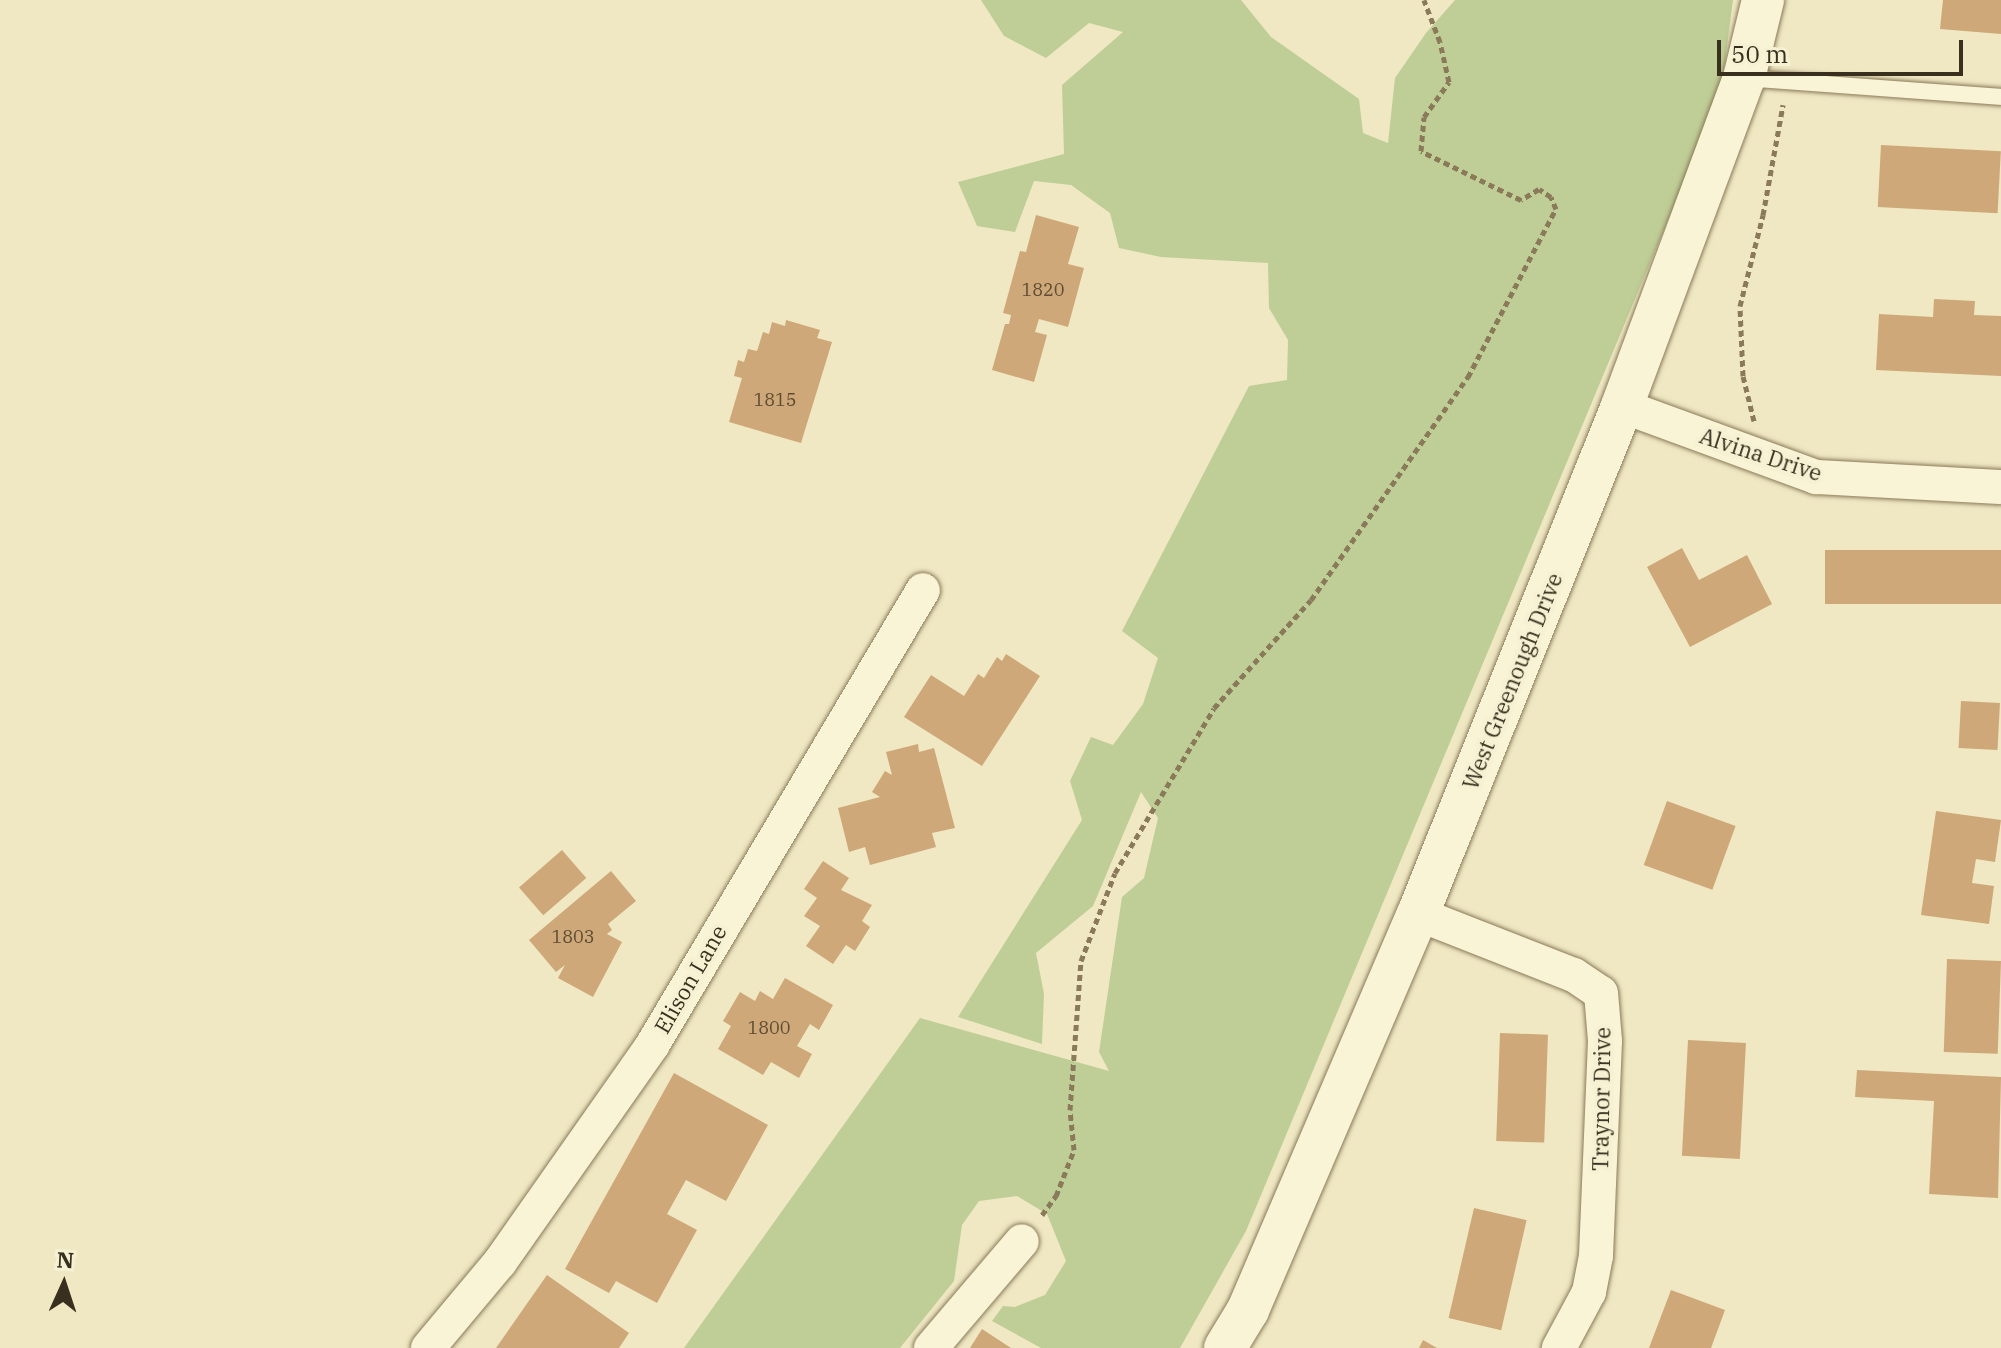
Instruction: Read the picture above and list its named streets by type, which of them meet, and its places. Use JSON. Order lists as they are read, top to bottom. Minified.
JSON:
{"streets":{"street":["Alvina Drive","West Greenough Drive","Elison Lane","Traynor Drive"]},"crossings":[["Alvina Drive","West Greenough Drive"],["West Greenough Drive","Traynor Drive"]],"house_numbers":["1820","1815","1803","1800"],"scale_bar":"50 m","north":"top"}
